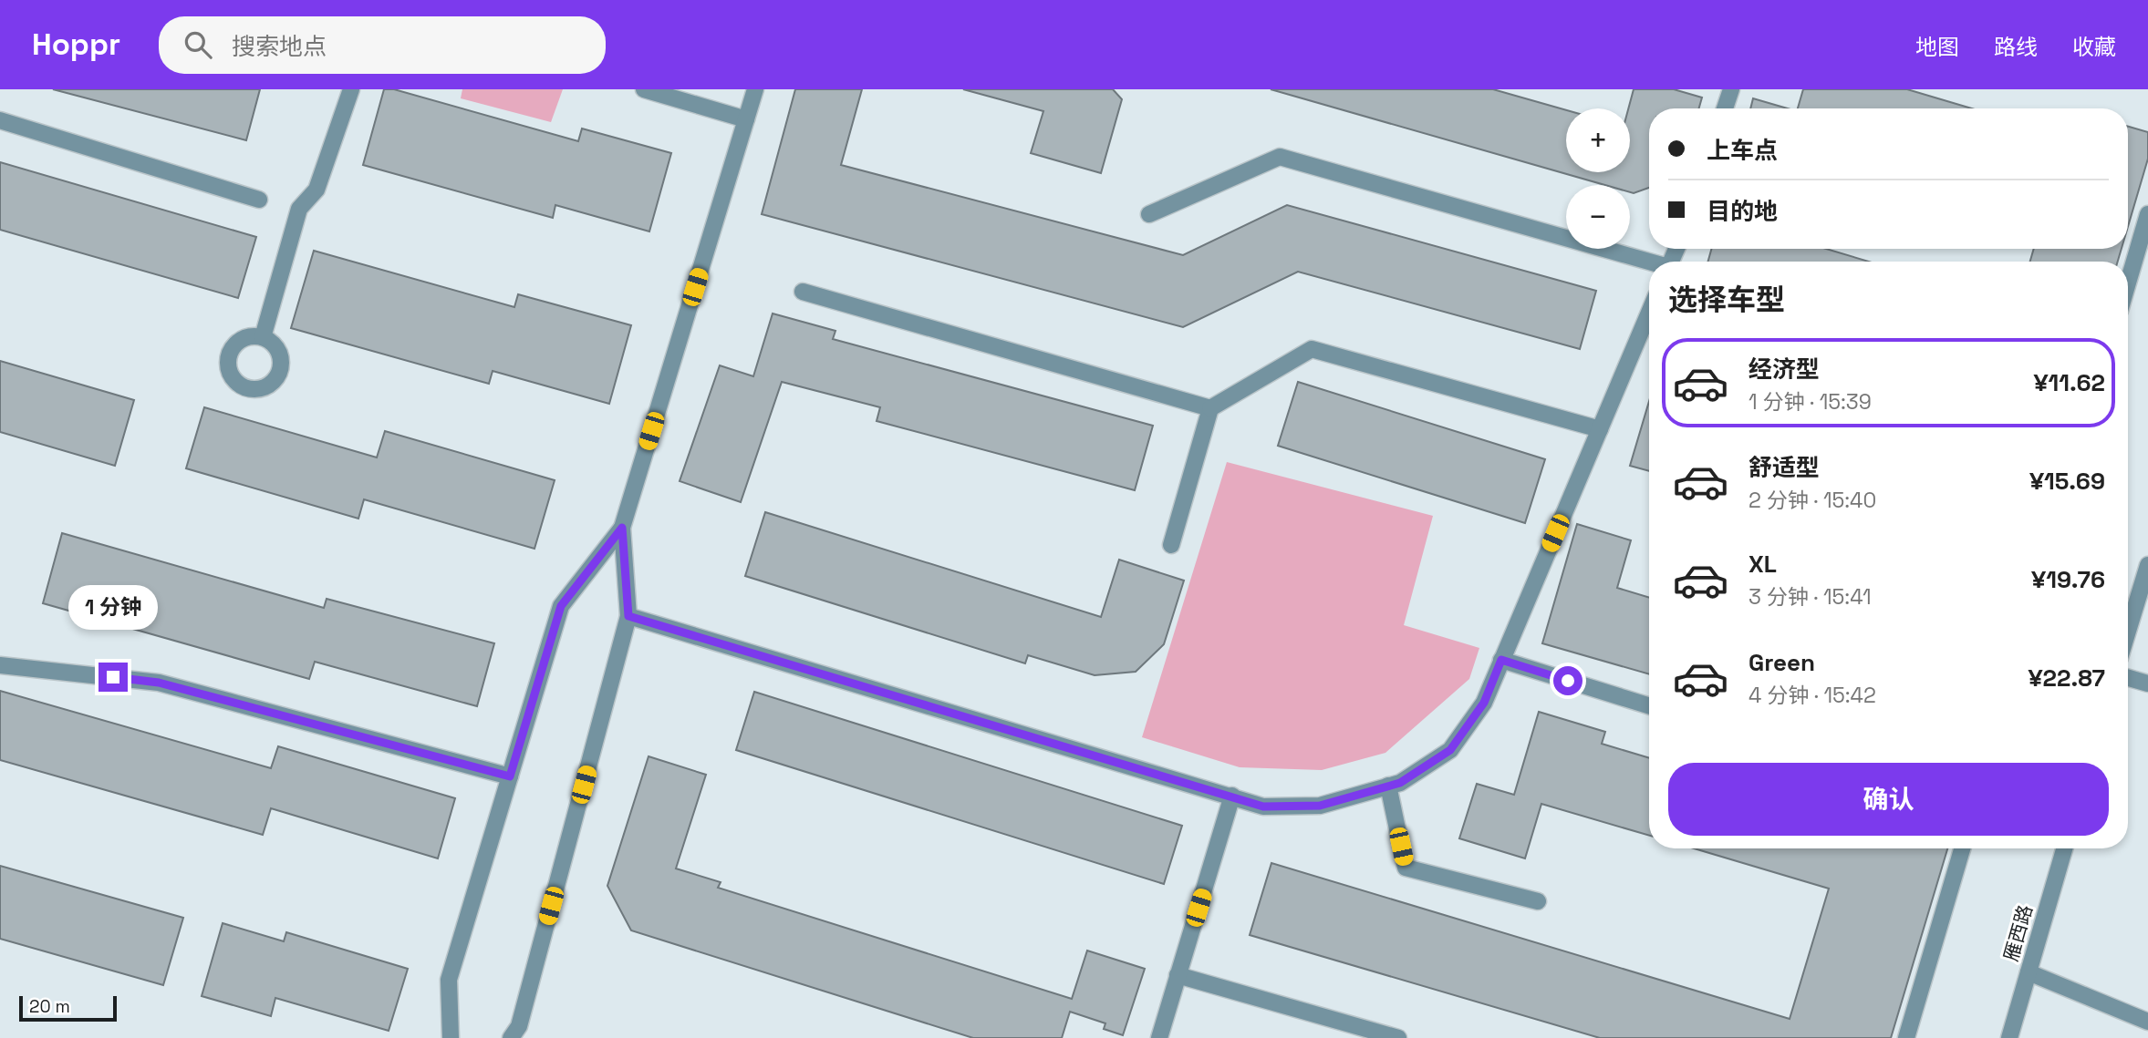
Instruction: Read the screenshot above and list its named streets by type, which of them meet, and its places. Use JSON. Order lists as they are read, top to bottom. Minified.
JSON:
{"streets":{"street":["雁西路"]},"scale_bar":"20 m","page":{"header":"Hoppr","search":"搜索地点","nav":["地图","路线","收藏"],"map_buttons":["+","−"],"banner":["上车点","目的地"],"heading":"选择车型","list":[{"name":"经济型","note":"1 分钟 · 15:39","value":"¥11.62"},{"name":"舒适型","note":"2 分钟 · 15:40","value":"¥15.69"},{"name":"XL","note":"3 分钟 · 15:41","value":"¥19.76"},{"name":"Green","note":"4 分钟 · 15:42","value":"¥22.87"}],"bubble":"1 分钟","buttons":"确认","scale":"20 m"}}
